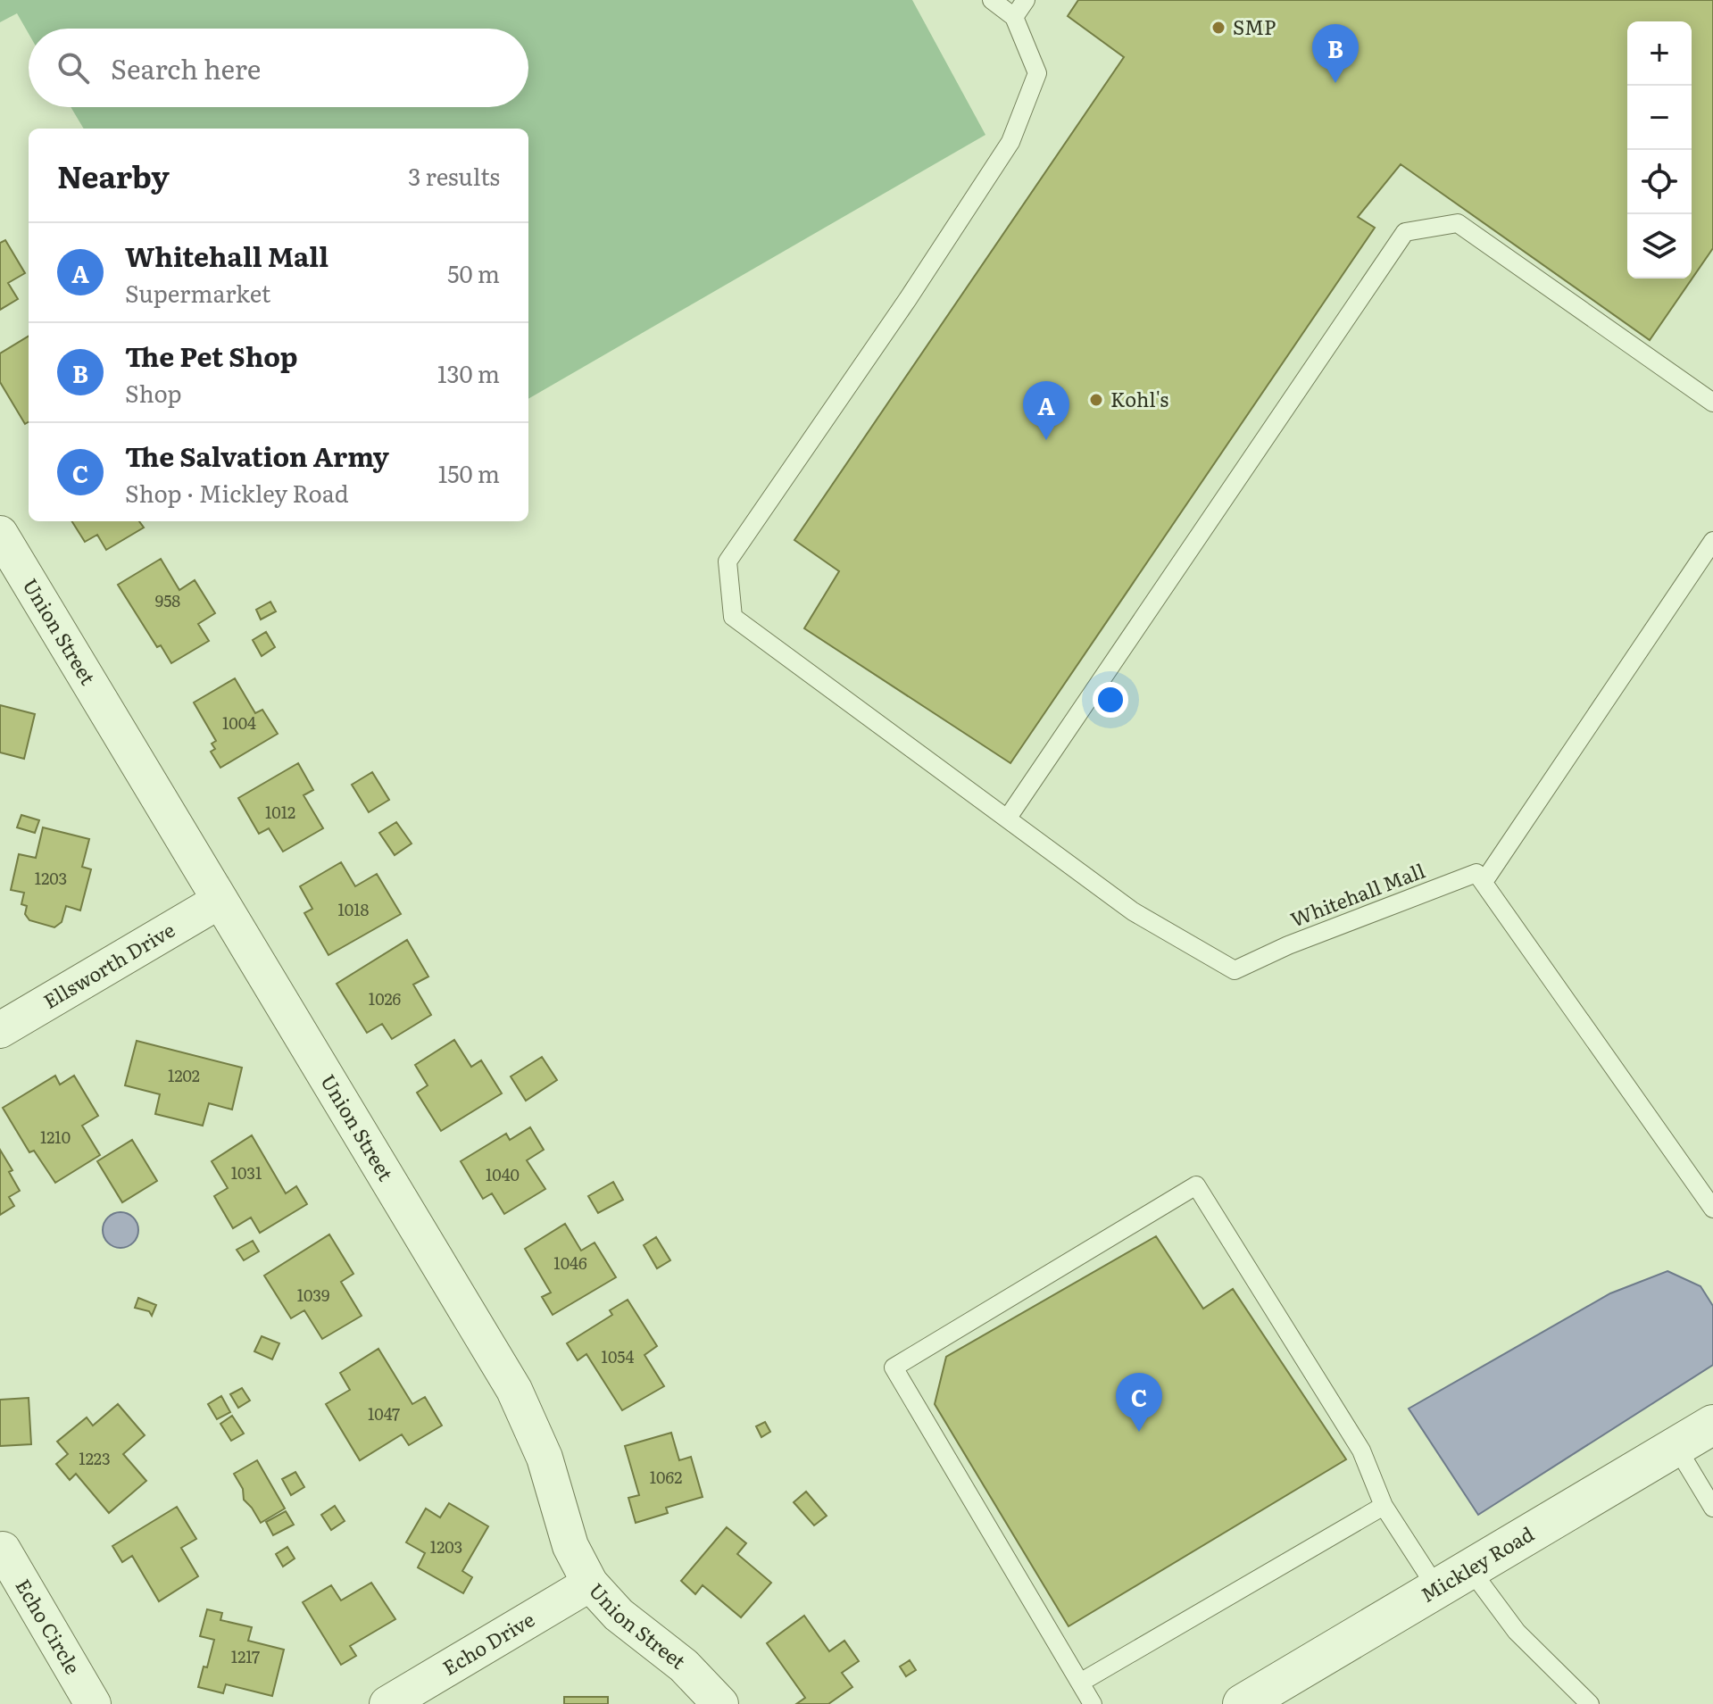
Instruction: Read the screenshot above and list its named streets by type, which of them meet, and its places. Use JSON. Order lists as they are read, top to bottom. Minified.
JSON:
{"streets":{"street":["Union Street","Ellsworth Drive","Mickley Road","Echo Circle","Echo Drive"],"lane":["Whitehall Mall"]},"crossings":[["Union Street","Ellsworth Drive"],["Union Street","Echo Drive"]],"places":["SMP","Kohl's"],"house_numbers":["958","1004","1012","1203","1018","1026","1202","1210","1031","1040","1046","1039","1054","1047","1223","1062","1203","1217"],"page":{"map_buttons":["+","−"],"pins":["B","A","C"],"search":"Search here","heading":["Nearby","3 results"],"list":[{"mark":"A","name":"Whitehall Mall","note":"Supermarket","value":"50 m"},{"mark":"B","name":"The Pet Shop","note":"Shop","value":"130 m"},{"mark":"C","name":"The Salvation Army","note":"Shop · Mickley Road","value":"150 m"}]}}
